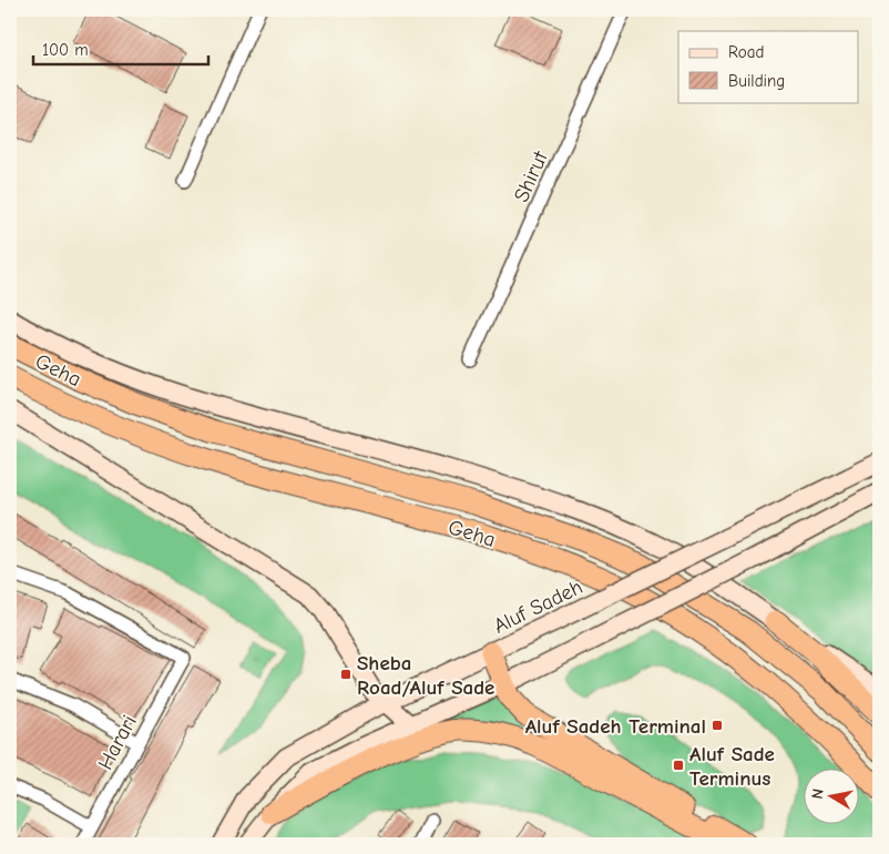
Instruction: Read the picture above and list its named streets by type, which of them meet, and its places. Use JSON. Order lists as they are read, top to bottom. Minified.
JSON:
{"streets":{"highway":["Geha"],"main road":["Aluf Sadeh"],"street":["Shirut","Harari"]},"places":{"transit":["Sheba Road/Aluf Sade","Aluf Sadeh Terminal","Aluf Sade Terminus"]},"legend":["Road","Building"],"scale_bar":"100 m","north":"left"}
